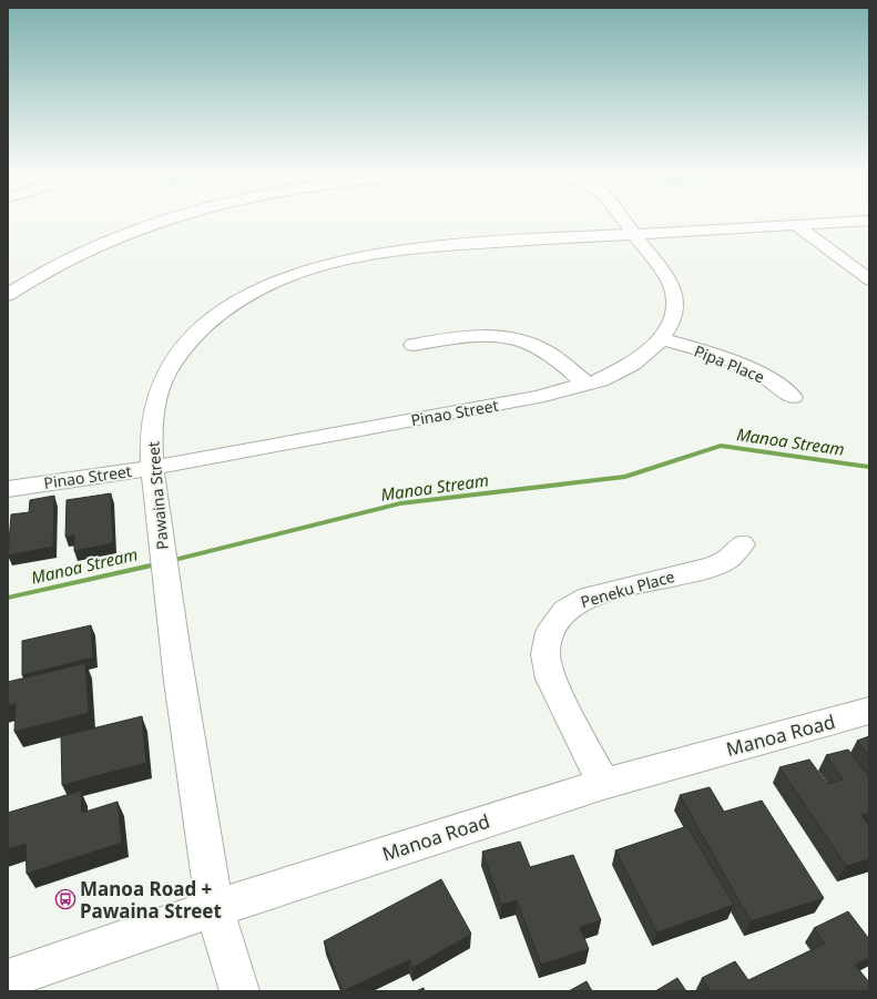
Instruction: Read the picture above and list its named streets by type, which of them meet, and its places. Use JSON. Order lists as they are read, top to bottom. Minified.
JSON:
{"streets":{"street":["Pipa Place","Pinao Street","Pawaina Street","Peneku Place","Manoa Road"]},"crossings":[["Pipa Place","Pinao Street"],["Pinao Street","Pawaina Street"],["Pawaina Street","Manoa Road"],["Peneku Place","Manoa Road"]],"water":["Manoa Stream"],"places":{"bus stop":["Manoa Road + Pawaina Street"]}}
